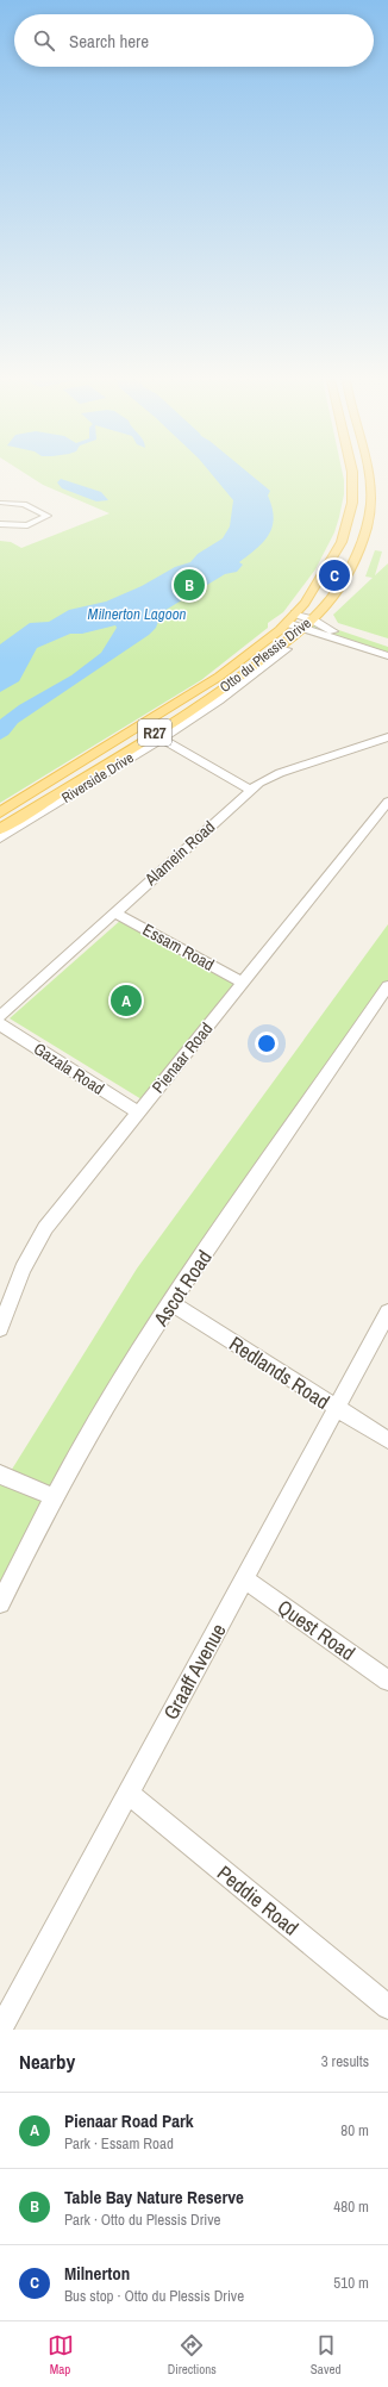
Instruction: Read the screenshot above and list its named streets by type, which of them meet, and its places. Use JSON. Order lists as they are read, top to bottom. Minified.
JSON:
{"streets":{"main road":["Otto du Plessis Drive","R27"],"street":["Riverside Drive","Alamein Road","Essam Road","Pienaar Road","Gazala Road","Ascot Road","Redlands Road","Quest Road","Graaff Avenue","Peddie Road"]},"crossings":[["Alamein Road","Essam Road"],["Essam Road","Pienaar Road"],["Pienaar Road","Gazala Road"],["Ascot Road","Redlands Road"],["Redlands Road","Graaff Avenue"],["Quest Road","Graaff Avenue"],["Graaff Avenue","Peddie Road"]],"water":["Milnerton Lagoon"],"page":{"search":"Search here","pins":["C","B","A"],"heading":["Nearby","3 results"],"list":[{"mark":"A","name":"Pienaar Road Park","note":"Park · Essam Road","value":"80 m"},{"mark":"B","name":"Table Bay Nature Reserve","note":"Park · Otto du Plessis Drive","value":"480 m"},{"mark":"C","name":"Milnerton","note":"Bus stop · Otto du Plessis Drive","value":"510 m"}],"nav":["Map","Directions","Saved"]}}
